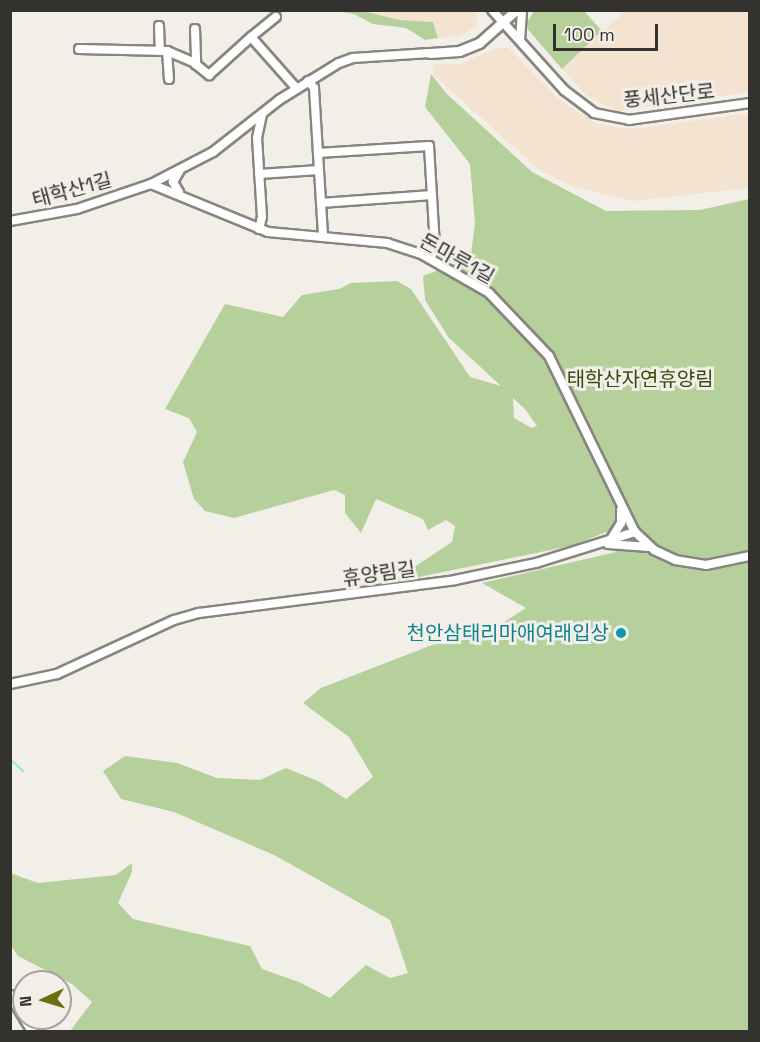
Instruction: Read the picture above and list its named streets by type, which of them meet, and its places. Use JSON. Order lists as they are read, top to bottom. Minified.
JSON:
{"streets":{"street":["풍세산단로","태학산1길","돈마루1길","휴양림길"]},"crossings":[["태학산1길","돈마루1길"],["돈마루1길","휴양림길"]],"parks":["태학산자연휴양림"],"places":["천안삼태리마애여래입상"],"scale_bar":"100 m","north":"left"}
